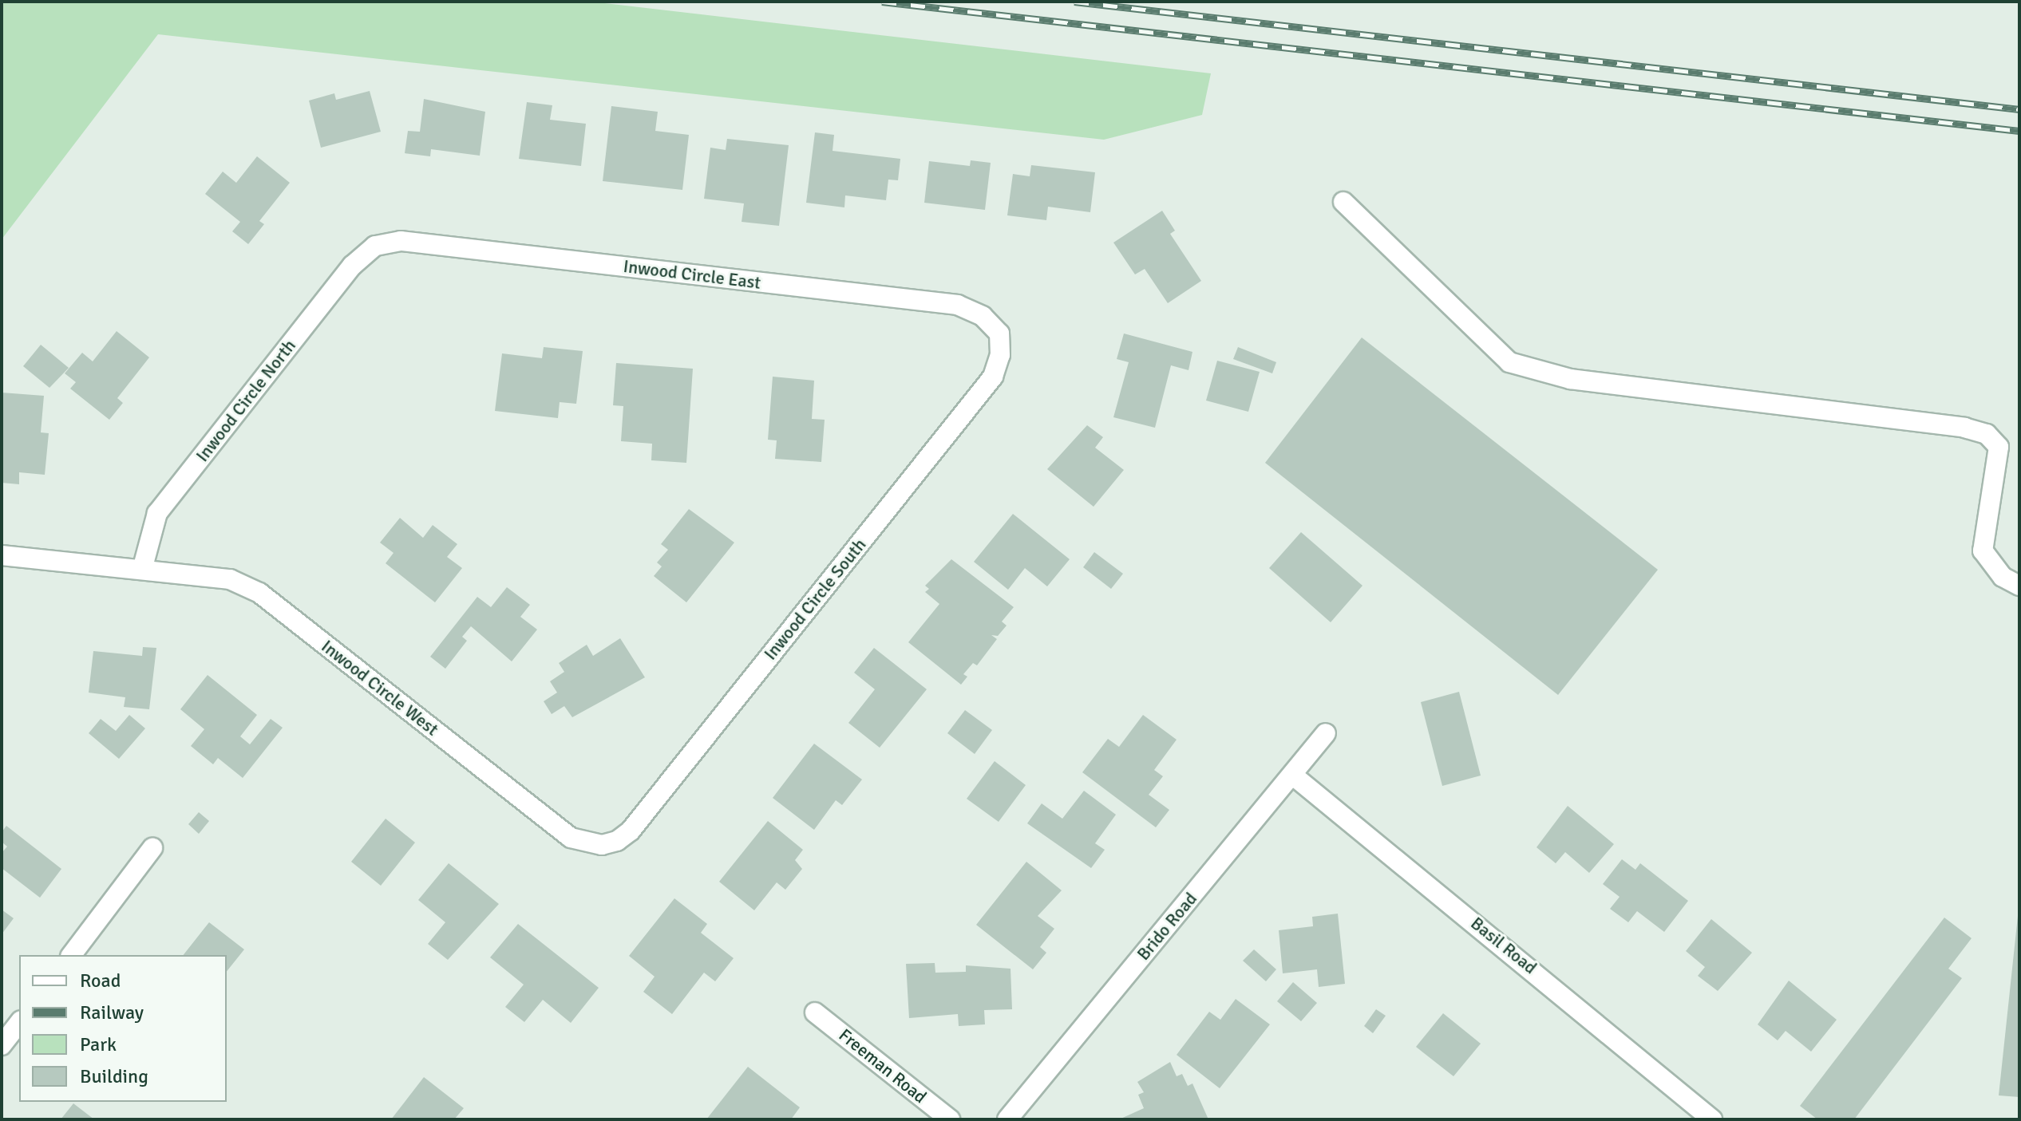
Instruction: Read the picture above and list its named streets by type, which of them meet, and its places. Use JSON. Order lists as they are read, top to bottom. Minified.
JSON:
{"streets":{"street":["Inwood Circle East","Inwood Circle North","Inwood Circle South","Inwood Circle West","Brido Road","Basil Road","Freeman Road"]},"crossings":[["Inwood Circle East","Inwood Circle North"],["Inwood Circle East","Inwood Circle South"],["Inwood Circle North","Inwood Circle West"],["Inwood Circle South","Inwood Circle West"],["Brido Road","Basil Road"]],"legend":["Road","Railway","Park","Building"]}
